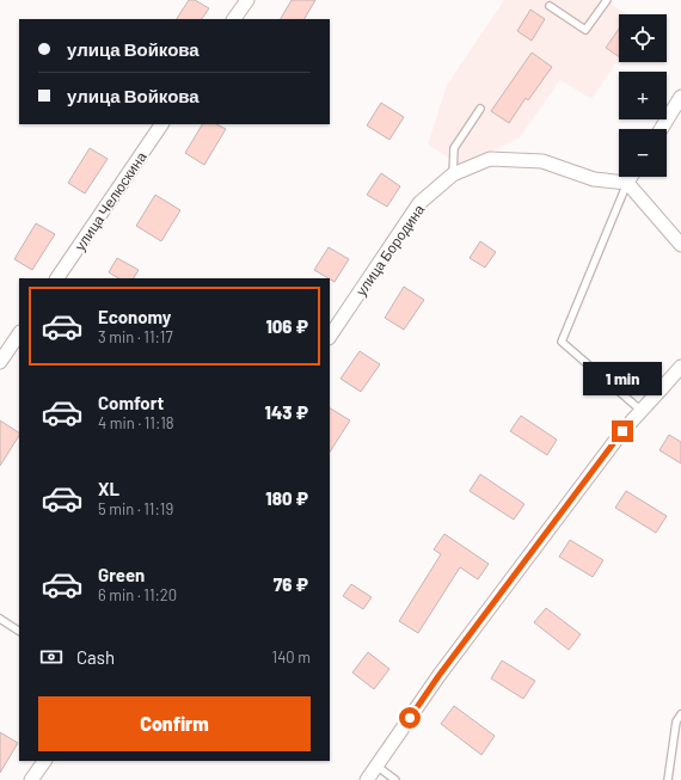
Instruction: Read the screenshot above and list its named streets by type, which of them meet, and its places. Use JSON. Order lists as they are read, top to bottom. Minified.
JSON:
{"streets":{"street":["улица Челюскина","улица Бородина"]},"page":{"map_buttons":["+","−"],"banner":["улица Войкова","улица Войкова"],"list":[{"name":"Economy","note":"3 min · 11:17","value":"106 ₽"},{"name":"Comfort","note":"4 min · 11:18","value":"143 ₽"},{"name":"XL","note":"5 min · 11:19","value":"180 ₽"},{"name":"Green","note":"6 min · 11:20","value":"76 ₽"}],"bubble":"1 min","pay":["Cash","140 m"],"buttons":"Confirm"}}
